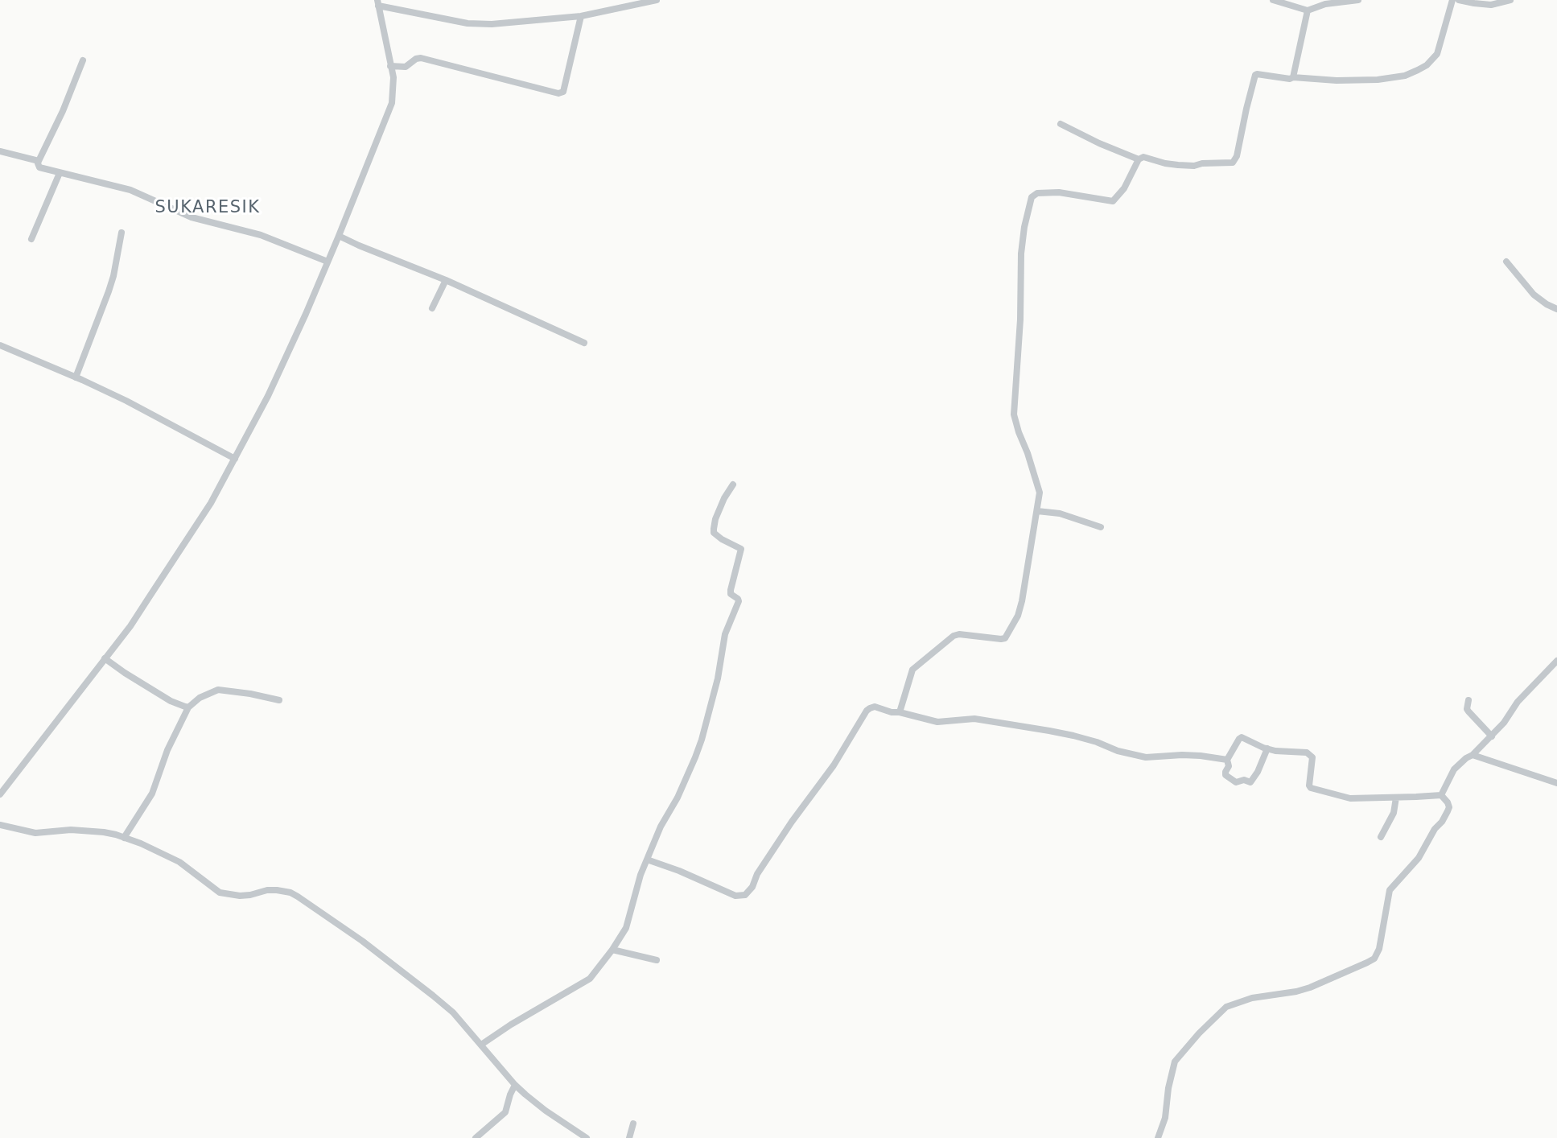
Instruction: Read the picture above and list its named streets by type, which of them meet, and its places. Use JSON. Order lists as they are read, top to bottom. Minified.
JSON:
{"districts":["SUKARESIK"]}
